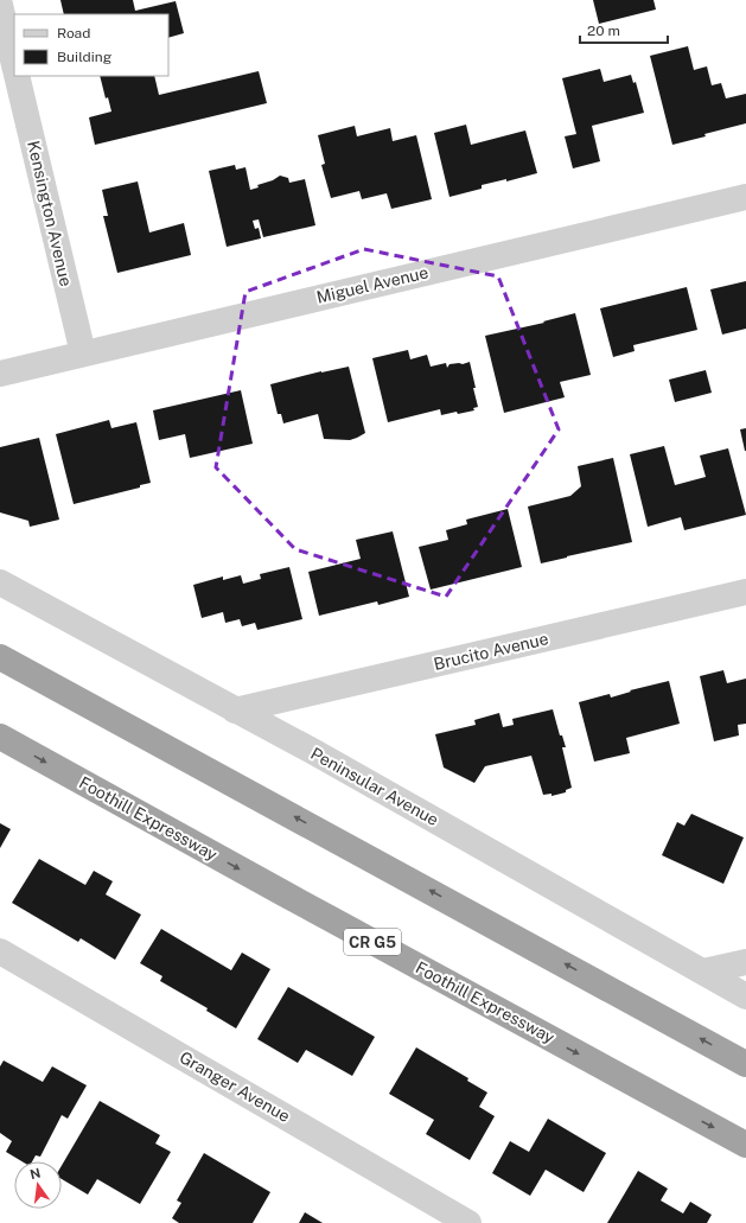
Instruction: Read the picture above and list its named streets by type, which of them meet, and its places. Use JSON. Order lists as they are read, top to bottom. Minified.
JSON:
{"streets":{"highway":["Foothill Expressway","CR G5"],"street":["Kensington Avenue","Miguel Avenue","Brucito Avenue","Peninsular Avenue","Granger Avenue"]},"crossings":[["Kensington Avenue","Miguel Avenue"],["Brucito Avenue","Peninsular Avenue"]],"legend":["Road","Building"],"scale_bar":"20 m","north":"top"}
